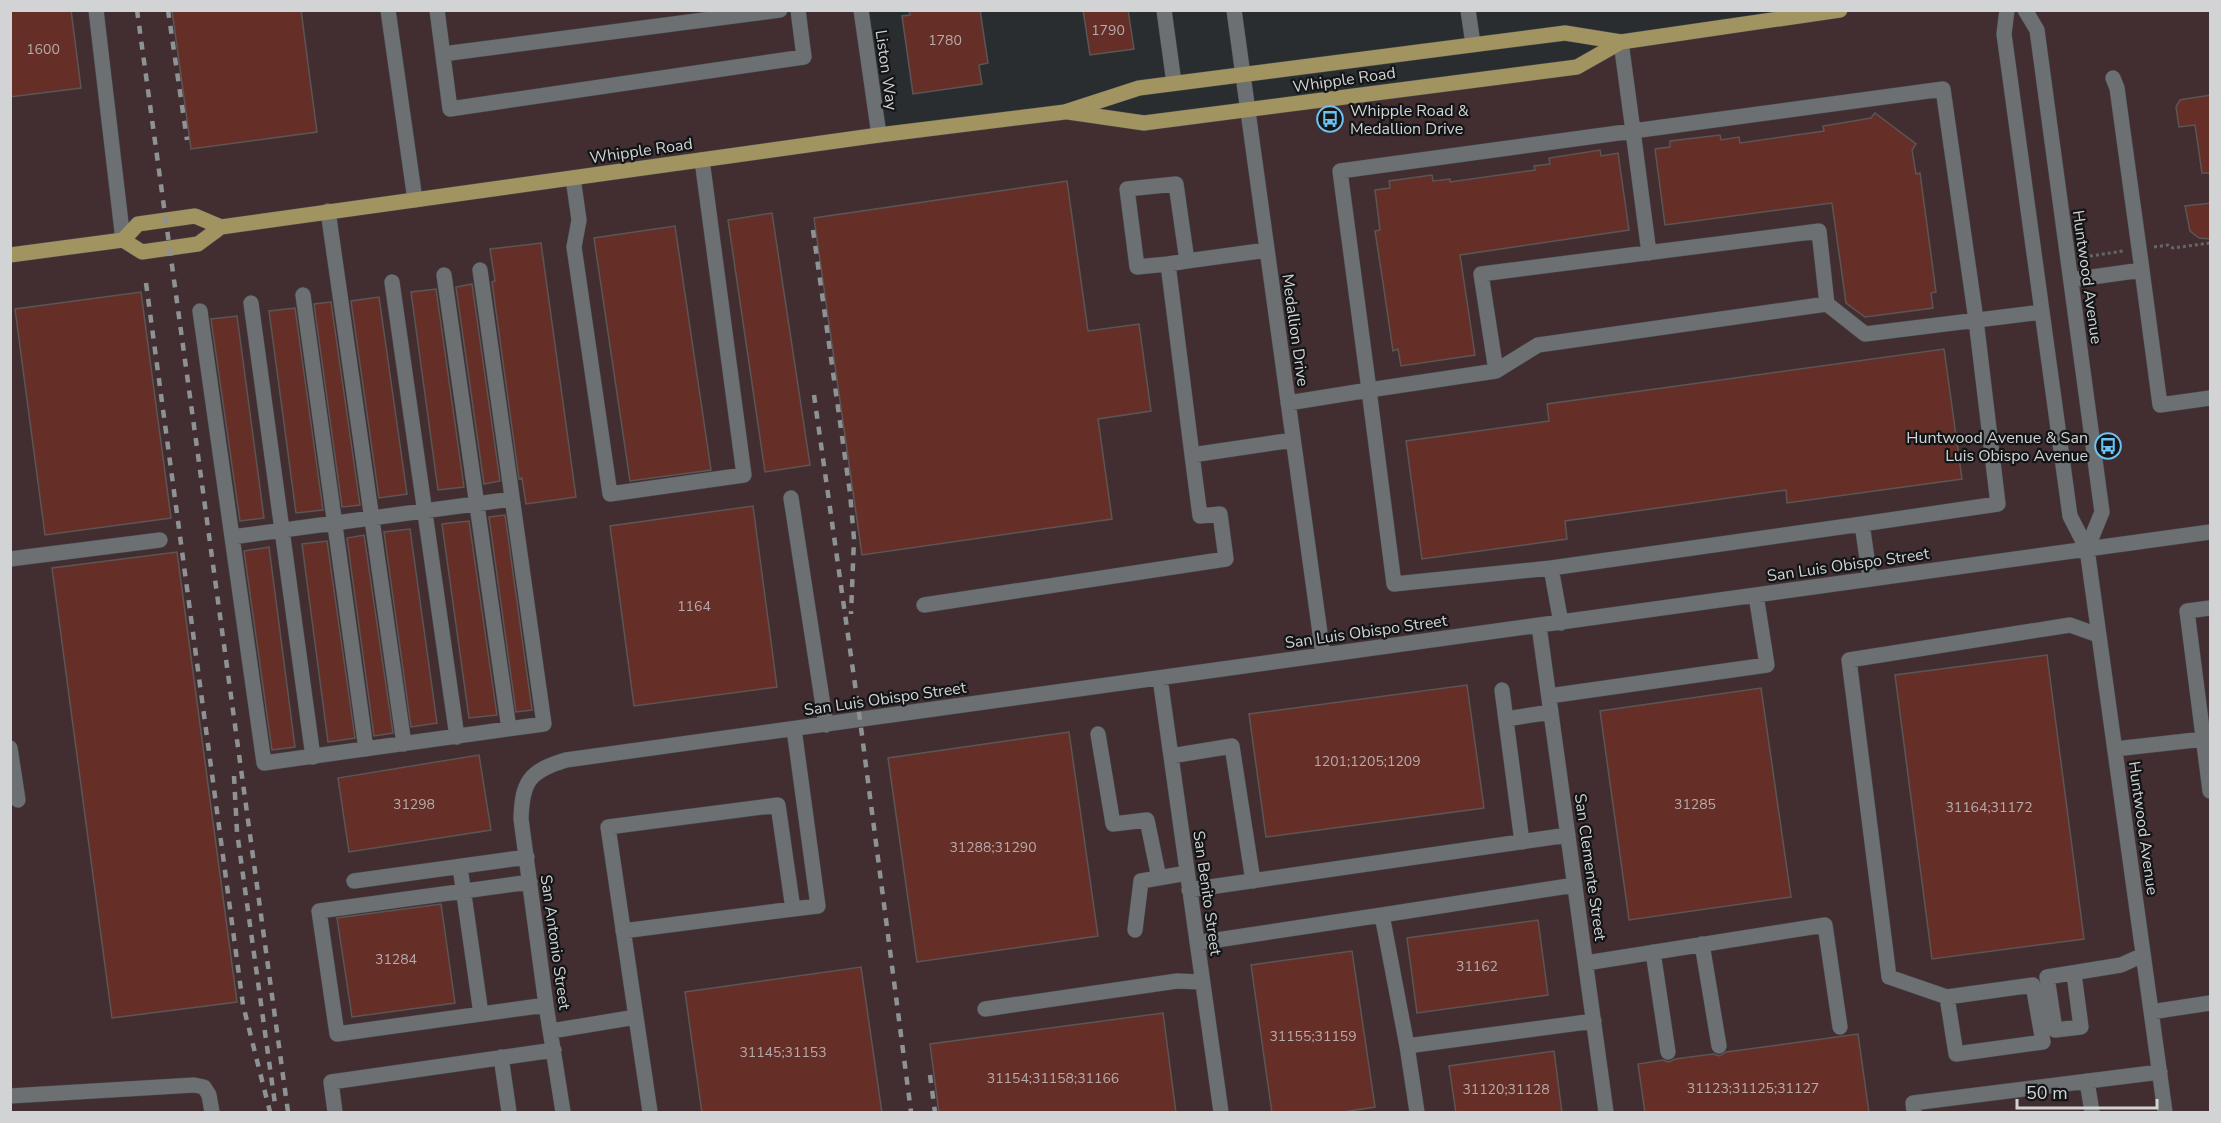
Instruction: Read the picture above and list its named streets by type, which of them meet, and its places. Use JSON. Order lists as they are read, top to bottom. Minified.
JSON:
{"streets":{"main road":["Whipple Road"],"street":["Liston Way","Huntwood Avenue","Medallion Drive","San Luis Obispo Street","San Clemente Street","San Benito Street","San Antonio Street"]},"crossings":[["Liston Way","Whipple Road"],["Whipple Road","Medallion Drive"],["Huntwood Avenue","San Luis Obispo Street"],["Medallion Drive","San Luis Obispo Street"],["San Luis Obispo Street","San Clemente Street"],["San Luis Obispo Street","San Benito Street"],["San Luis Obispo Street","San Antonio Street"]],"places":{"bus stop":["Whipple Road & Medallion Drive","Huntwood Avenue & San Luis Obispo Avenue"]},"house_numbers":["1790","1780","1600","1164","1201;1205;1209","31298","31285","31164;31172","31288;31290","31284","31162","31155;31159","31145;31153","31154;31158;31166","31123;31125;31127","31120;31128"],"scale_bar":"50 m"}
